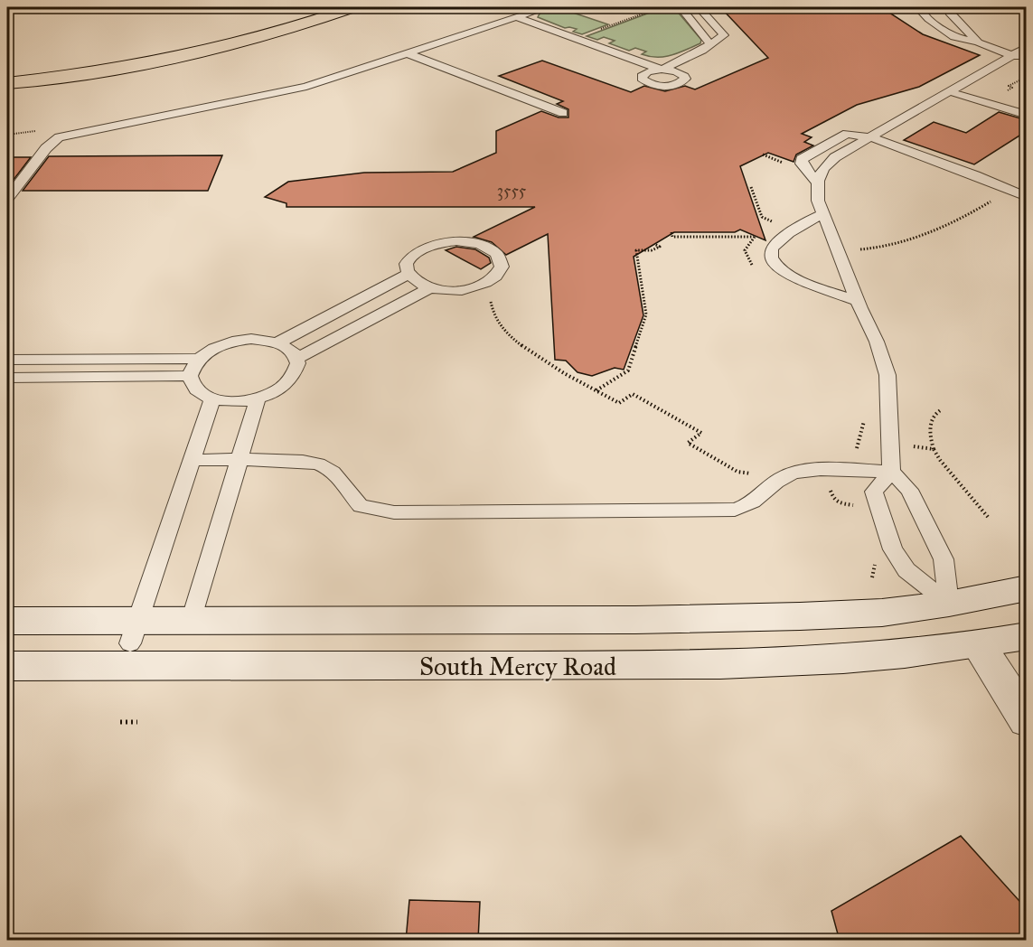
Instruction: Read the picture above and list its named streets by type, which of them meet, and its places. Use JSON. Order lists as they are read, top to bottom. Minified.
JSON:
{"streets":{"main road":["South Mercy Road"]},"house_numbers":["3555"]}
